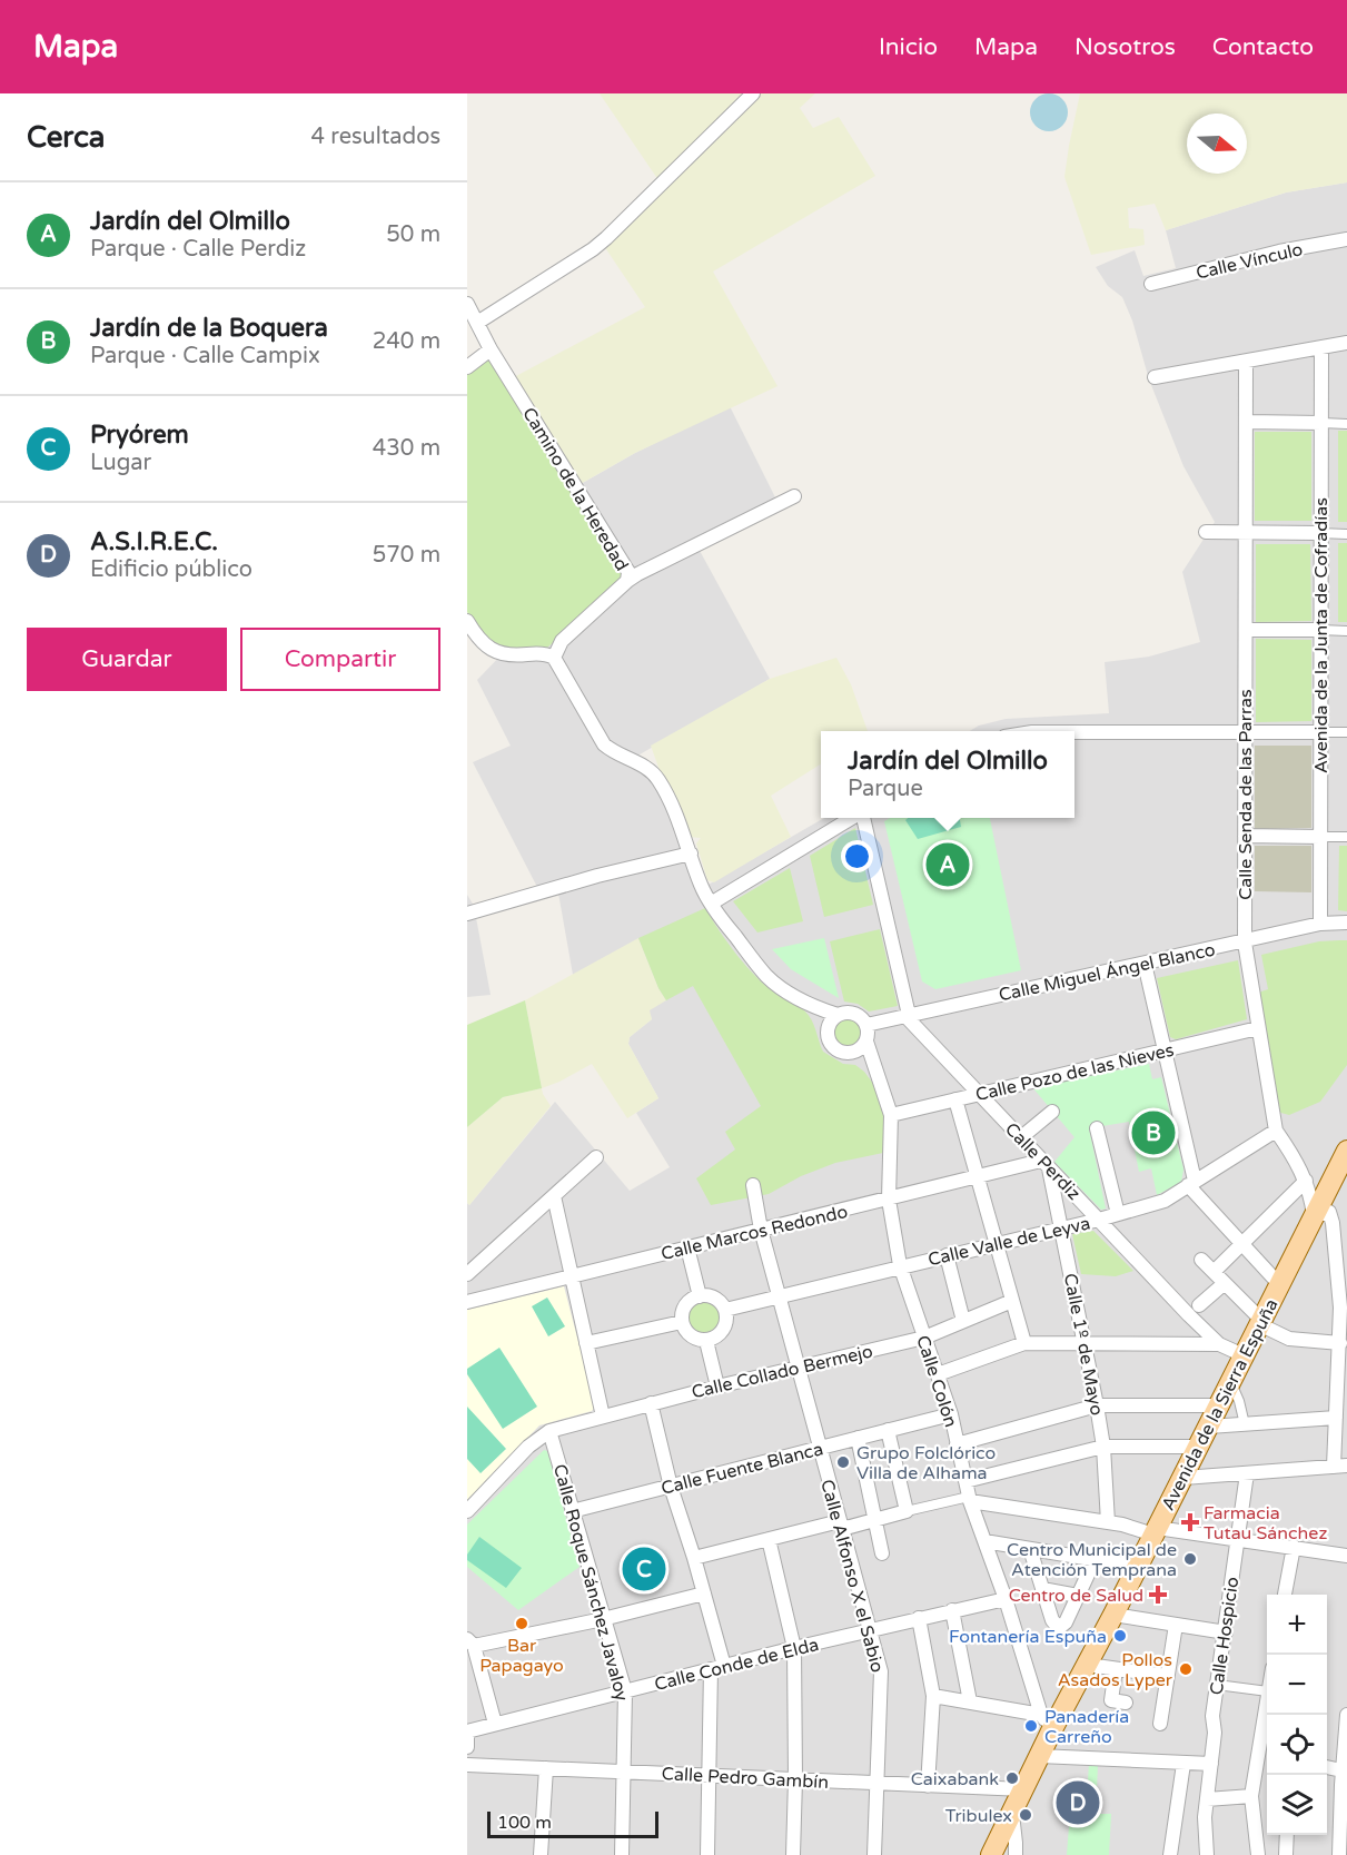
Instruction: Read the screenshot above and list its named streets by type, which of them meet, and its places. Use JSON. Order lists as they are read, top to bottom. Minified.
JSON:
{"streets":{"main road":["Avenida de la Sierra Espuña"],"street":["Calle Vínculo","Camino de la Heredad","Avenida de la Junta de Cofradías","Calle Senda de las Parras","Calle Miguel Ángel Blanco","Calle Pozo de las Nieves","Calle Perdiz","Calle Marcos Redondo","Calle Valle de Leyva","Calle 1º de Mayo","Calle Collado Bermejo","Calle Colón","Calle Fuente Blanca","Calle Alfonso X el Sabio","Calle Roque Sánchez Javaloy","Calle Hospicio","Calle Conde de Elda","Calle Pedro Gambín"]},"crossings":[["Avenida de la Junta de Cofradías","Calle Miguel Ángel Blanco"],["Calle Senda de las Parras","Calle Miguel Ángel Blanco"],["Calle Senda de las Parras","Calle Pozo de las Nieves"],["Calle Senda de las Parras","Calle Valle de Leyva"],["Calle Senda de las Parras","Avenida de la Sierra Espuña"],["Calle Miguel Ángel Blanco","Calle Perdiz"],["Calle Miguel Ángel Blanco","Calle Colón"],["Calle Pozo de las Nieves","Calle Perdiz"],["Calle Pozo de las Nieves","Calle Colón"],["Calle Perdiz","Calle Marcos Redondo"],["Calle Perdiz","Calle Valle de Leyva"],["Calle Perdiz","Calle 1º de Mayo"],["Calle Perdiz","Avenida de la Sierra Espuña"],["Calle Marcos Redondo","Calle 1º de Mayo"],["Calle Marcos Redondo","Calle Colón"],["Calle Marcos Redondo","Calle Alfonso X el Sabio"],["Calle Valle de Leyva","Calle 1º de Mayo"],["Calle Valle de Leyva","Calle Colón"],["Calle Valle de Leyva","Calle Alfonso X el Sabio"],["Calle Collado Bermejo","Calle Colón"],["Calle Collado Bermejo","Calle Alfonso X el Sabio"],["Calle Collado Bermejo","Calle Roque Sánchez Javaloy"],["Calle Colón","Avenida de la Sierra Espuña"],["Calle Colón","Calle Fuente Blanca"],["Calle Colón","Calle Conde de Elda"],["Avenida de la Sierra Espuña","Calle Pedro Gambín"],["Calle Fuente Blanca","Calle Alfonso X el Sabio"],["Calle Fuente Blanca","Calle Roque Sánchez Javaloy"],["Calle Alfonso X el Sabio","Calle Conde de Elda"],["Calle Alfonso X el Sabio","Calle Pedro Gambín"],["Calle Roque Sánchez Javaloy","Calle Conde de Elda"],["Calle Roque Sánchez Javaloy","Calle Pedro Gambín"]],"places":{"other":["Grupo Folclórico Villa de Alhama","Centro Municipal de Atención Temprana","Bar Papagayo","Fontanería Espuña","Pollos Asados Lyper","Panadería Carreño","Caixabank","Tribulex"],"health":["Farmacia Tutau Sánchez","Centro de Salud"]},"scale_bar":"100 m","north":"right","page":{"header":"Mapa","nav":["Inicio","Mapa","Nosotros","Contacto"],"heading":["Cerca","4 resultados"],"list":[{"mark":"A","name":"Jardín del Olmillo","note":"Parque · Calle Perdiz","value":"50 m"},{"mark":"B","name":"Jardín de la Boquera","note":"Parque · Calle Campix","value":"240 m"},{"mark":"C","name":"Pryórem","note":"Lugar","value":"430 m"},{"mark":"D","name":"A.S.I.R.E.C.","note":"Edificio público","value":"570 m"}],"buttons":["Guardar","Compartir"],"popup":["Jardín del Olmillo","Parque"],"pins":["A","B","C","D"],"map_buttons":["+","−"],"scale":"100 m"}}
